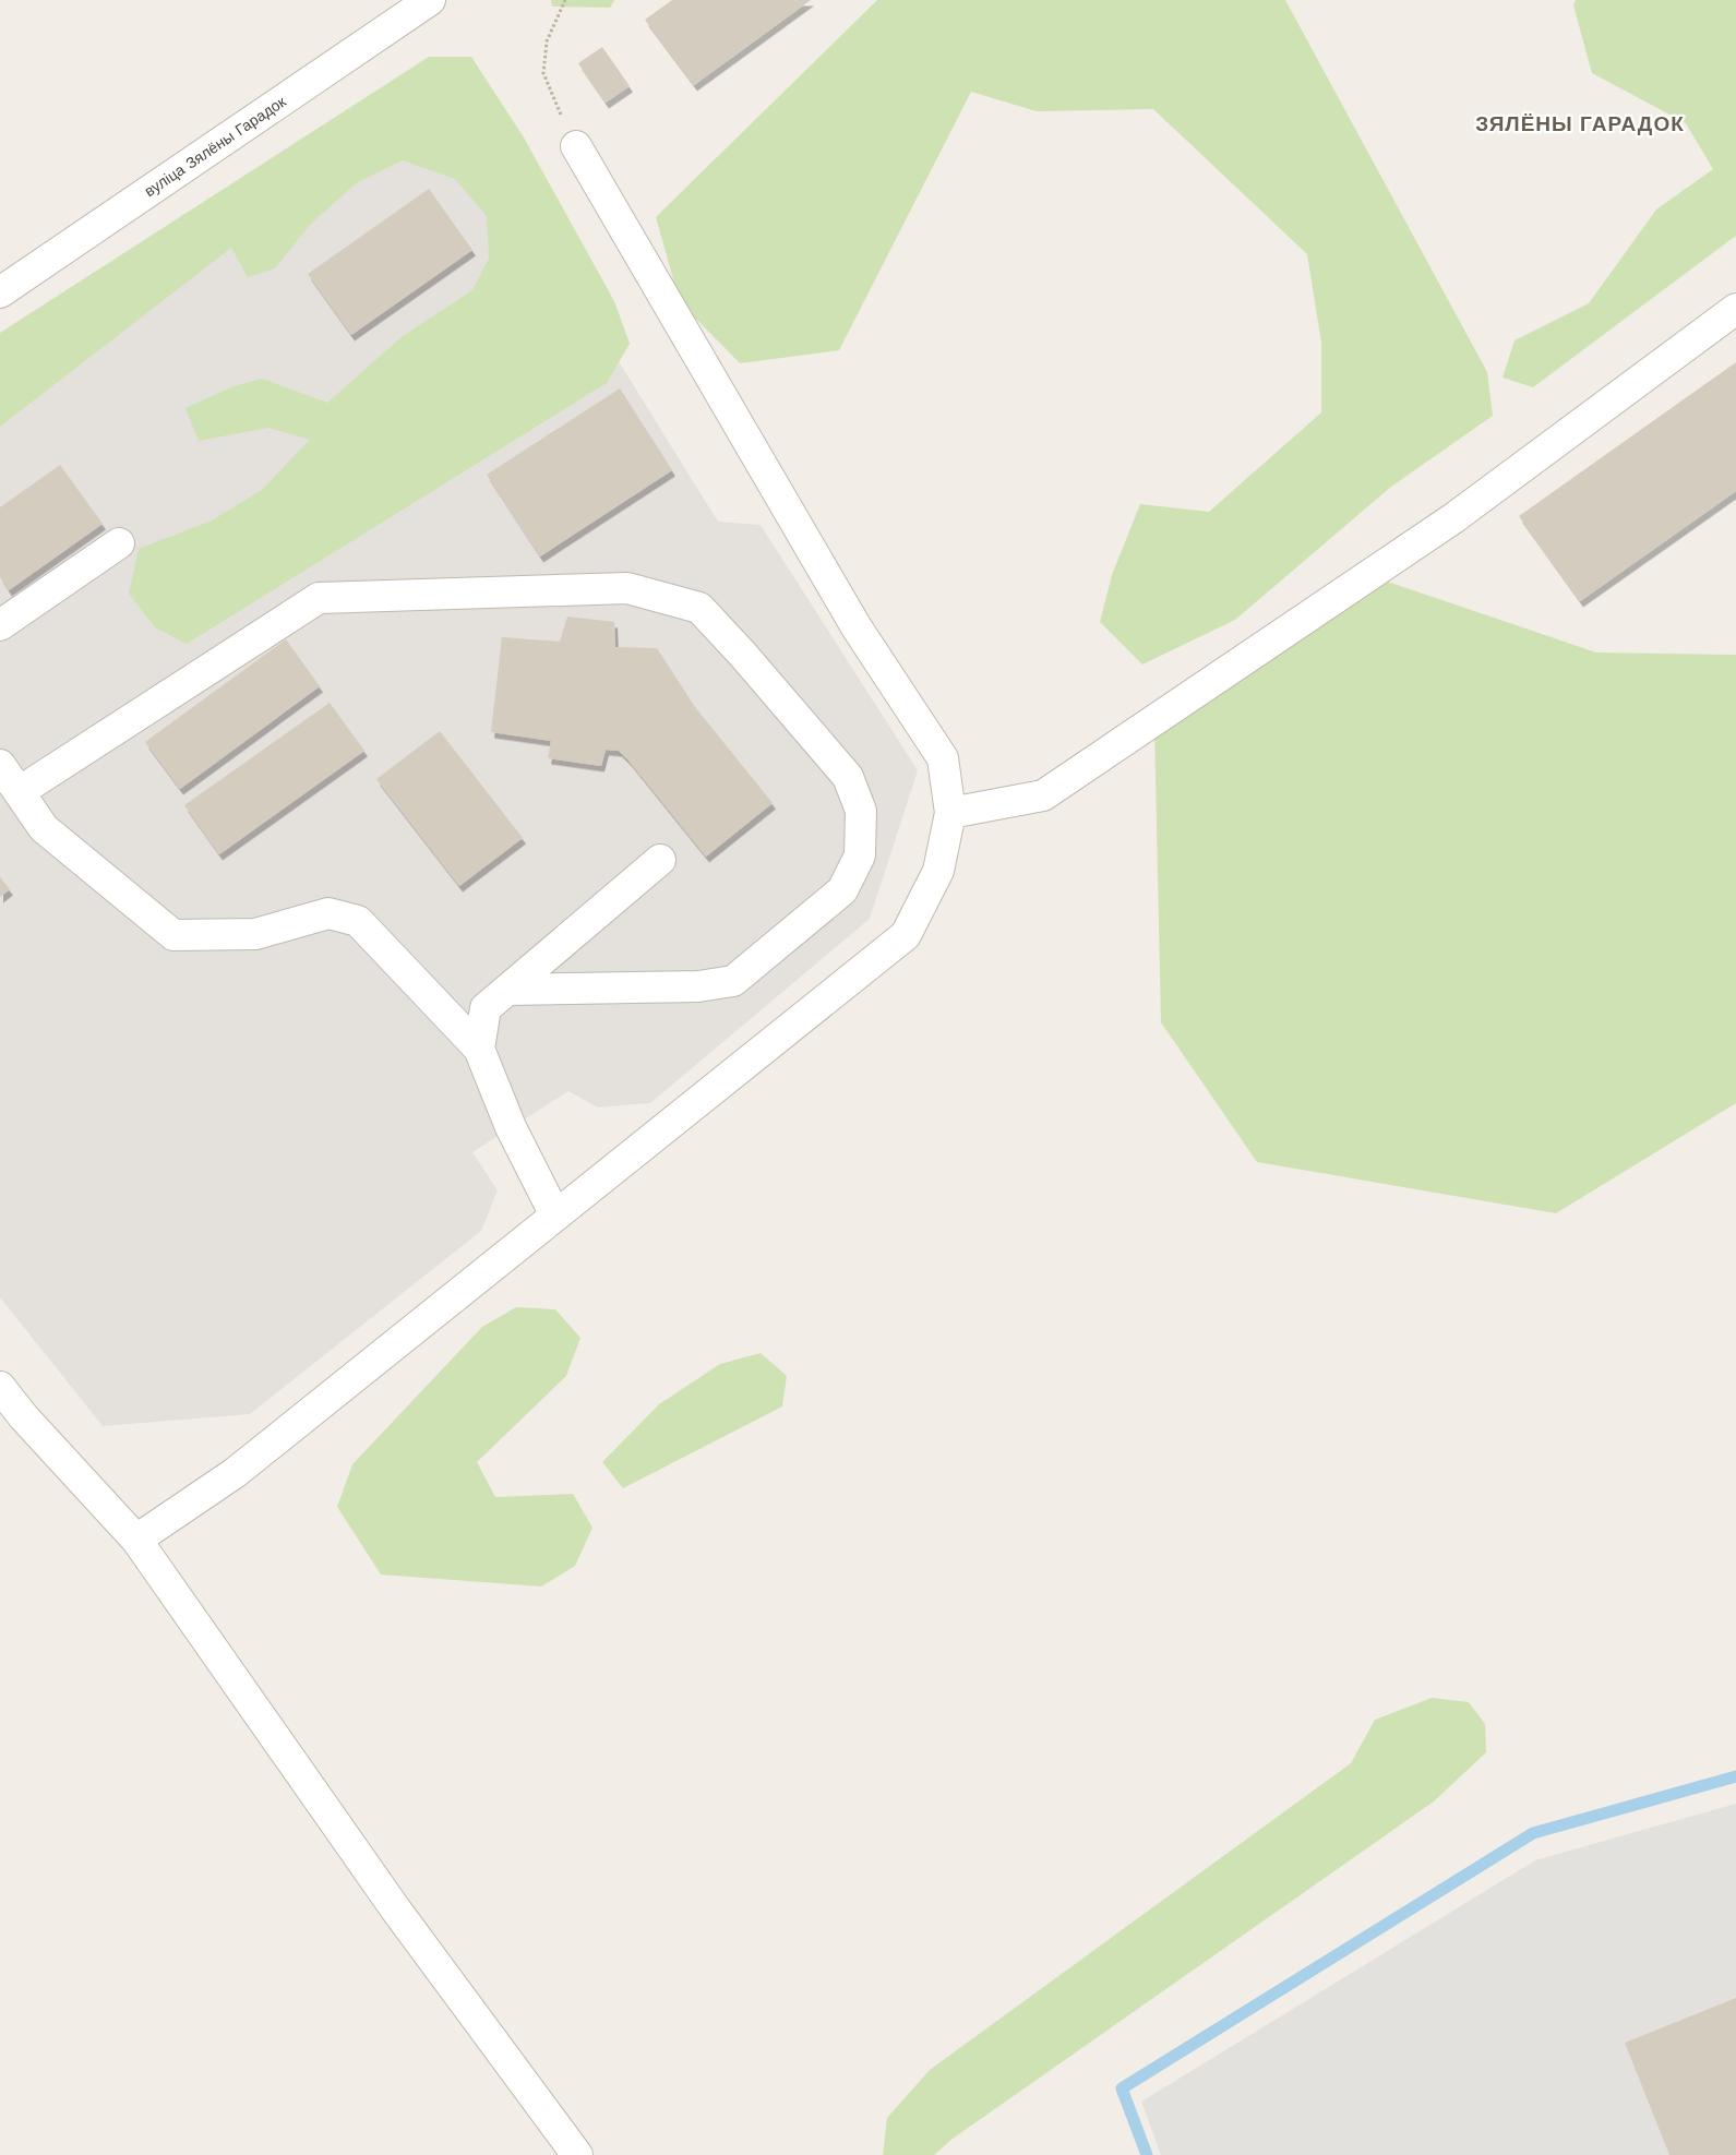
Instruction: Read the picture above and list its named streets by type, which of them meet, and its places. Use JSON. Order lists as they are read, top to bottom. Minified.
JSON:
{"streets":{"street":["вуліца Зялёны Гарадок"]},"districts":["ЗЯЛЁНЫ ГАРАДОК"]}
